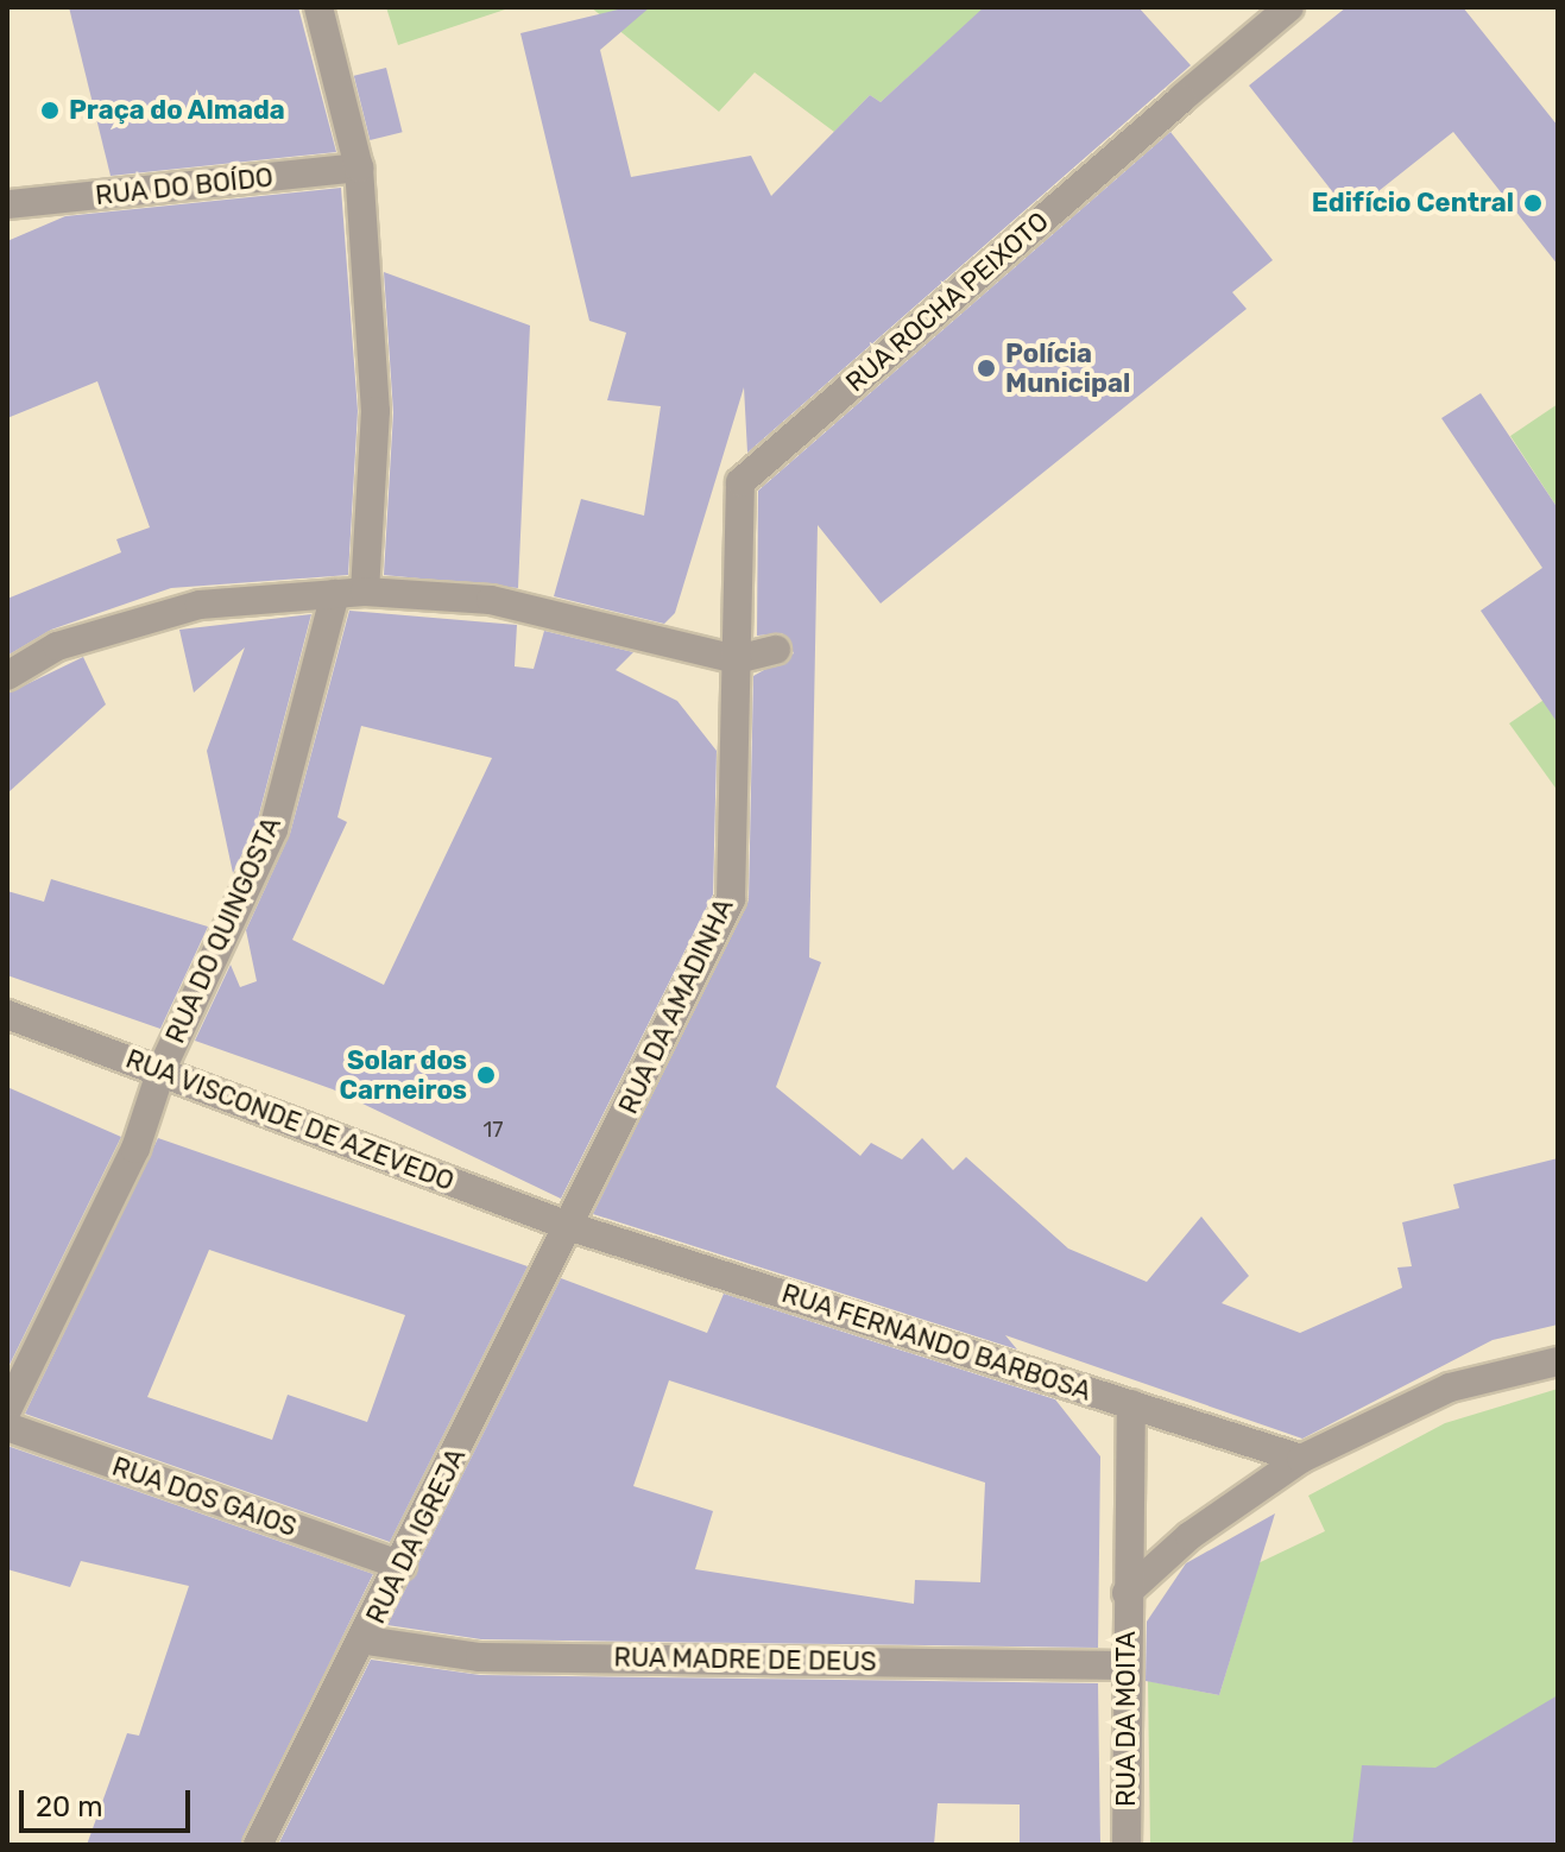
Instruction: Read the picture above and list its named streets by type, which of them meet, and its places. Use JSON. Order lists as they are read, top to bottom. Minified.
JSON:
{"streets":{"street":["RUA DO BOÍDO","RUA ROCHA PEIXOTO","RUA DO QUINGOSTA","RUA DA AMADINHA","RUA VISCONDE DE AZEVEDO","RUA FERNANDO BARBOSA","RUA DOS GAIOS","RUA DA IGREJA","RUA MADRE DE DEUS","RUA DA MOITA"]},"crossings":[["RUA ROCHA PEIXOTO","RUA DA AMADINHA"],["RUA DO QUINGOSTA","RUA VISCONDE DE AZEVEDO"],["RUA DA AMADINHA","RUA VISCONDE DE AZEVEDO"],["RUA DA AMADINHA","RUA FERNANDO BARBOSA"],["RUA DA AMADINHA","RUA DA IGREJA"],["RUA VISCONDE DE AZEVEDO","RUA FERNANDO BARBOSA"],["RUA VISCONDE DE AZEVEDO","RUA DA IGREJA"],["RUA FERNANDO BARBOSA","RUA DA IGREJA"],["RUA FERNANDO BARBOSA","RUA DA MOITA"],["RUA DOS GAIOS","RUA DA IGREJA"],["RUA DA IGREJA","RUA MADRE DE DEUS"],["RUA MADRE DE DEUS","RUA DA MOITA"]],"places":["Praça do Almada","Edifício Central","Polícia Municipal","Solar dos Carneiros"],"house_numbers":["17"],"scale_bar":"20 m"}
